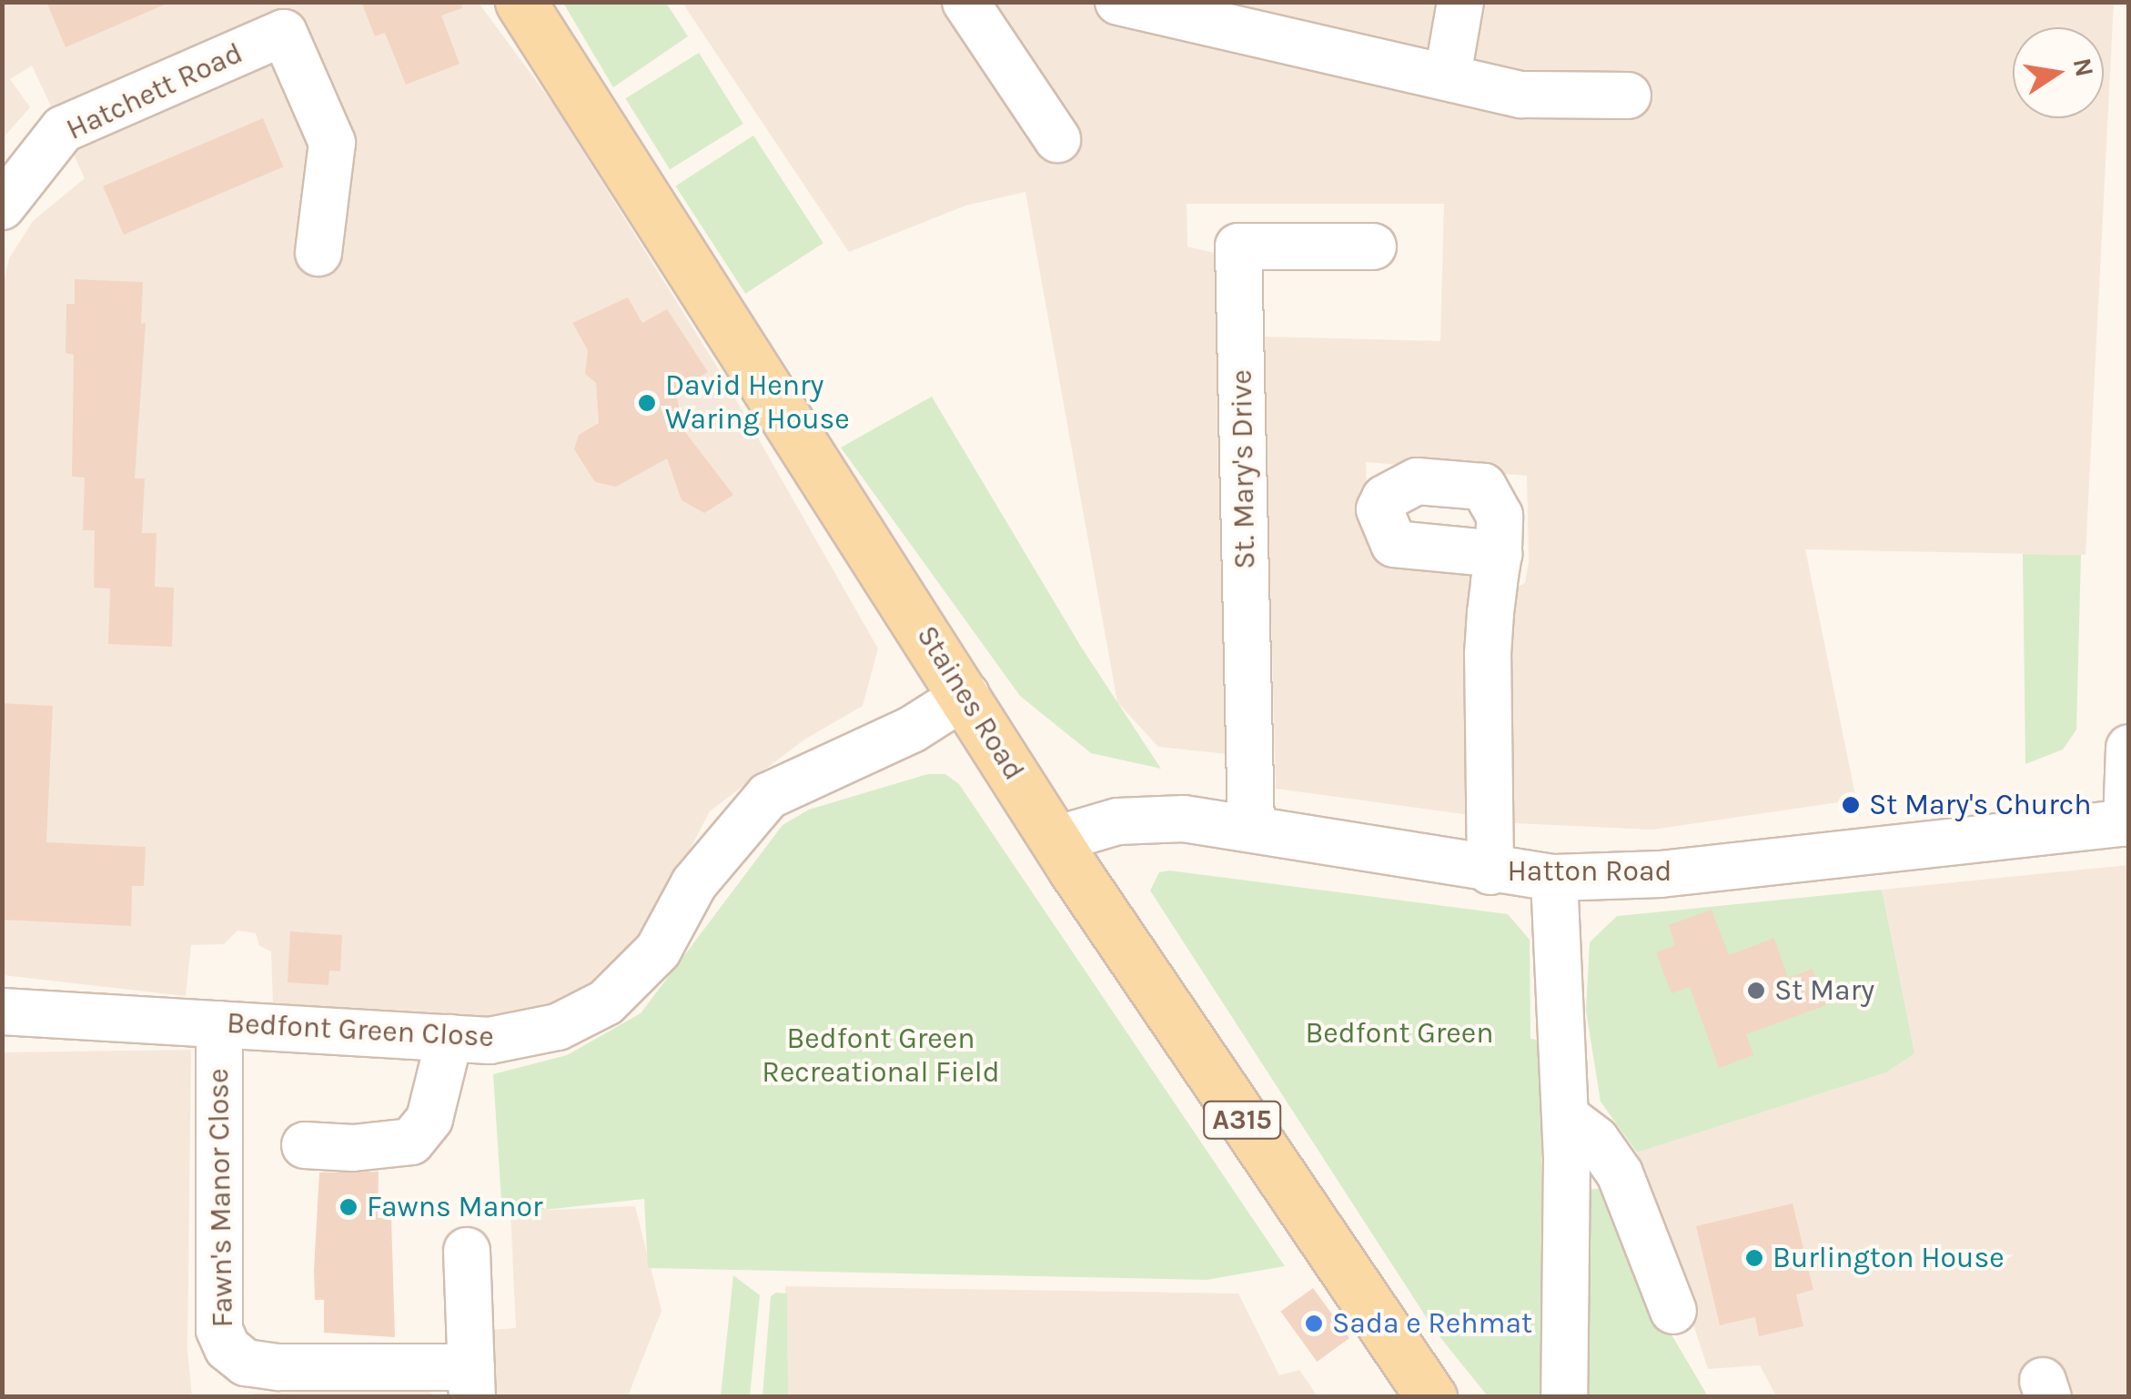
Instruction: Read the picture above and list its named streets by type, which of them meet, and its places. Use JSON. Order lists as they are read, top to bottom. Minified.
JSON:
{"streets":{"main road":["Staines Road","A315"],"street":["Hatchett Road","St. Mary's Drive","Hatton Road","Bedfont Green Close","Fawn's Manor Close"]},"crossings":[["St. Mary's Drive","Hatton Road"],["Staines Road","Hatton Road"],["Staines Road","Bedfont Green Close"],["Bedfont Green Close","Fawn's Manor Close"]],"parks":["Bedfont Green","Bedfont Green Recreational Field"],"places":["David Henry Waring House","St Mary's Church","St Mary","Fawns Manor","Burlington House","Sada e Rehmat"],"north":"right"}
